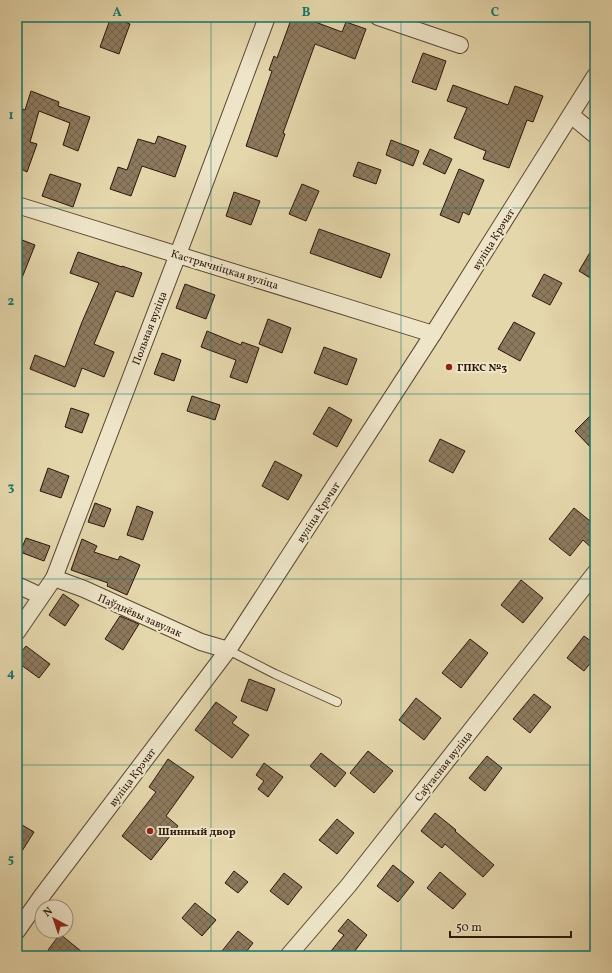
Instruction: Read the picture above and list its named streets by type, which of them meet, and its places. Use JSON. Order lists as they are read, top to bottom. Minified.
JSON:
{"streets":{"street":["вуліца Крэчат","Кастрычніцкая вуліца","Польная вуліца","Паўднёвы завулак","Саўгасная вуліца"]},"crossings":[["вуліца Крэчат","Кастрычніцкая вуліца"],["вуліца Крэчат","Паўднёвы завулак"],["Кастрычніцкая вуліца","Польная вуліца"],["Польная вуліца","Паўднёвы завулак"]],"places":["ГПКС №3","Шинный двор"],"scale_bar":"50 m","north":"top left","grid":{"columns":["A","B","C"],"rows":["1","2","3","4","5"]}}
